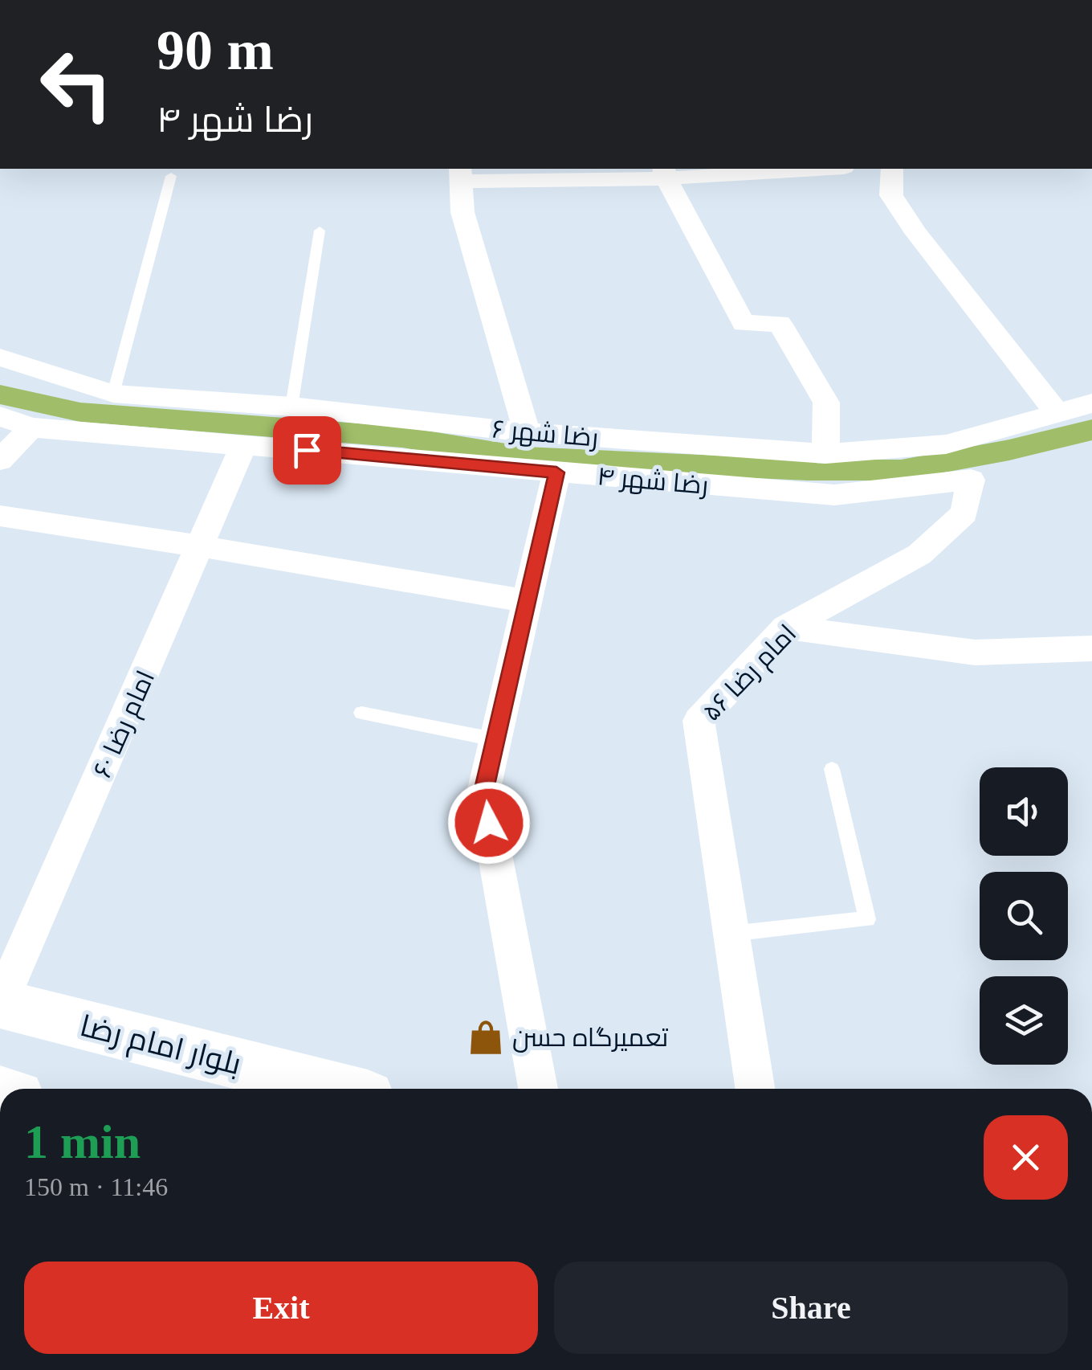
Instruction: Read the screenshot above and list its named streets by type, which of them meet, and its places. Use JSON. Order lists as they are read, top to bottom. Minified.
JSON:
{"streets":{"main road":["بلوار امام رضا"],"street":["رضا شهر ۶","رضا شهر ۴","امام رضا ۵۶","امام رضا ۶۰"]},"crossings":[["رضا شهر ۴","امام رضا ۵۶"],["رضا شهر ۴","امام رضا ۶۰"],["امام رضا ۶۰","بلوار امام رضا"]],"places":{"shop":["تعمیرگاه حسن"]},"page":{"turn":["90 m","رضا شهر ۴"],"heading":["1 min","150 m · 11:46"],"buttons":["Exit","Share"]}}
